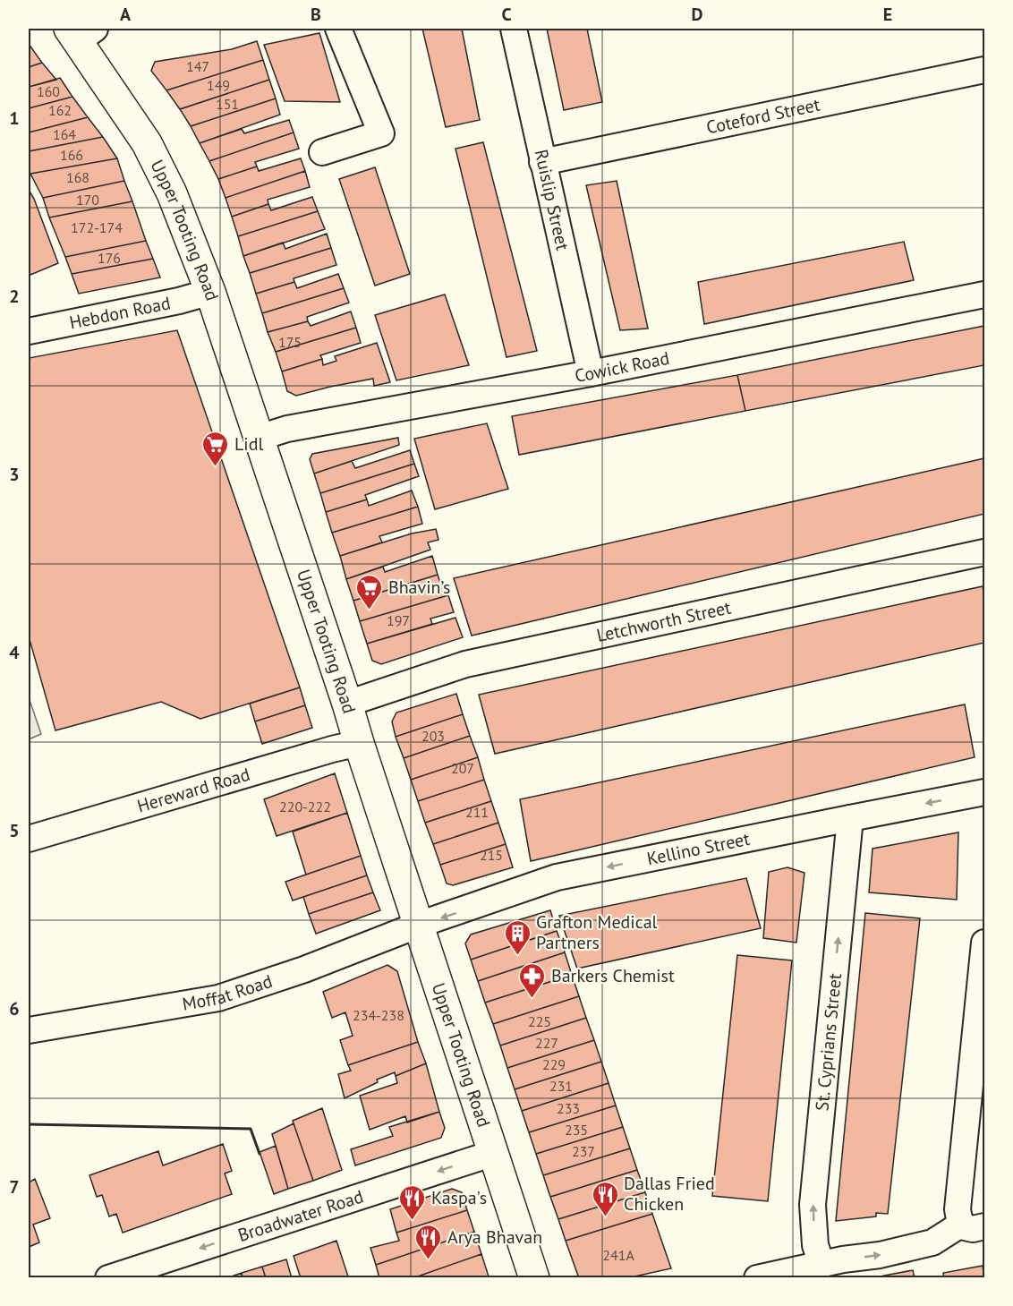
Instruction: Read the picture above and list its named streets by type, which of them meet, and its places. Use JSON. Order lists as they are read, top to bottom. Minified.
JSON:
{"streets":{"highway":["Upper Tooting Road"],"street":["Coteford Street","Ruislip Street","Hebdon Road","Cowick Road","Letchworth Street","Hereward Road","Kellino Street","Moffat Road","St. Cyprians Street","Broadwater Road"]},"crossings":[["Coteford Street","Ruislip Street"],["Ruislip Street","Cowick Road"],["Upper Tooting Road","Hebdon Road"],["Upper Tooting Road","Cowick Road"],["Upper Tooting Road","Letchworth Street"],["Upper Tooting Road","Hereward Road"],["Upper Tooting Road","Kellino Street"],["Upper Tooting Road","Moffat Road"],["Upper Tooting Road","Broadwater Road"],["Kellino Street","Moffat Road"],["Kellino Street","St. Cyprians Street"]],"one_way":["Kellino Street","Broadwater Road"],"places":{"supermarket":["Lidl","Bhavin’s"],"building":["Grafton Medical Partners"],"pharmacy":["Barkers Chemist"],"restaurant":["Dallas Fried Chicken","Kaspa's","Arya Bhavan"]},"house_numbers":["147","149","160","151","162","164","166","168","170","172-174","176","175","197","203","207","220-222","211","215","234-238","225","227","229","231","233","235","237","241A"],"grid":{"columns":["A","B","C","D","E"],"rows":["1","2","3","4","5","6","7"]}}
